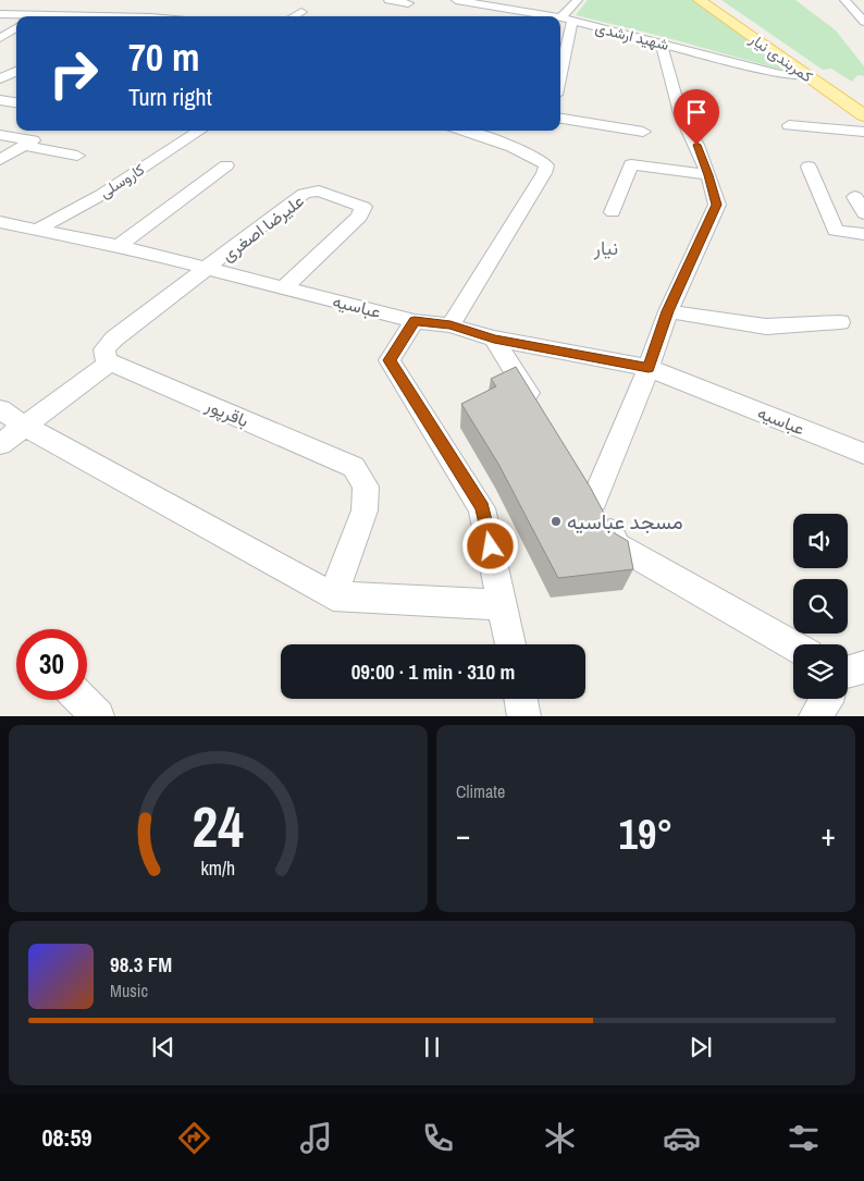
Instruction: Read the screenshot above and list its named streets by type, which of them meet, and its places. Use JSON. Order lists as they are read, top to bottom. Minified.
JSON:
{"streets":{"main road":["کمربندی نیار"],"street":["شهید ارشدی","کاروسلی","علیرضا اصغری","عباسیه","باقرپور"]},"crossings":[["شهید ارشدی","کمربندی نیار"],["کاروسلی","عباسیه"],["علیرضا اصغری","عباسیه"]],"districts":["نیار"],"places":["مسجد عباسیه"],"page":{"turn":["70 m","Turn right"],"limit":"30","trip":"09:00 · 1 min · 310 m","tile":"Climate","heat":["−","19°","+"],"song":["98.3 FM","Music"],"tabs":"08:59","gauge":["24","km/h"]}}
